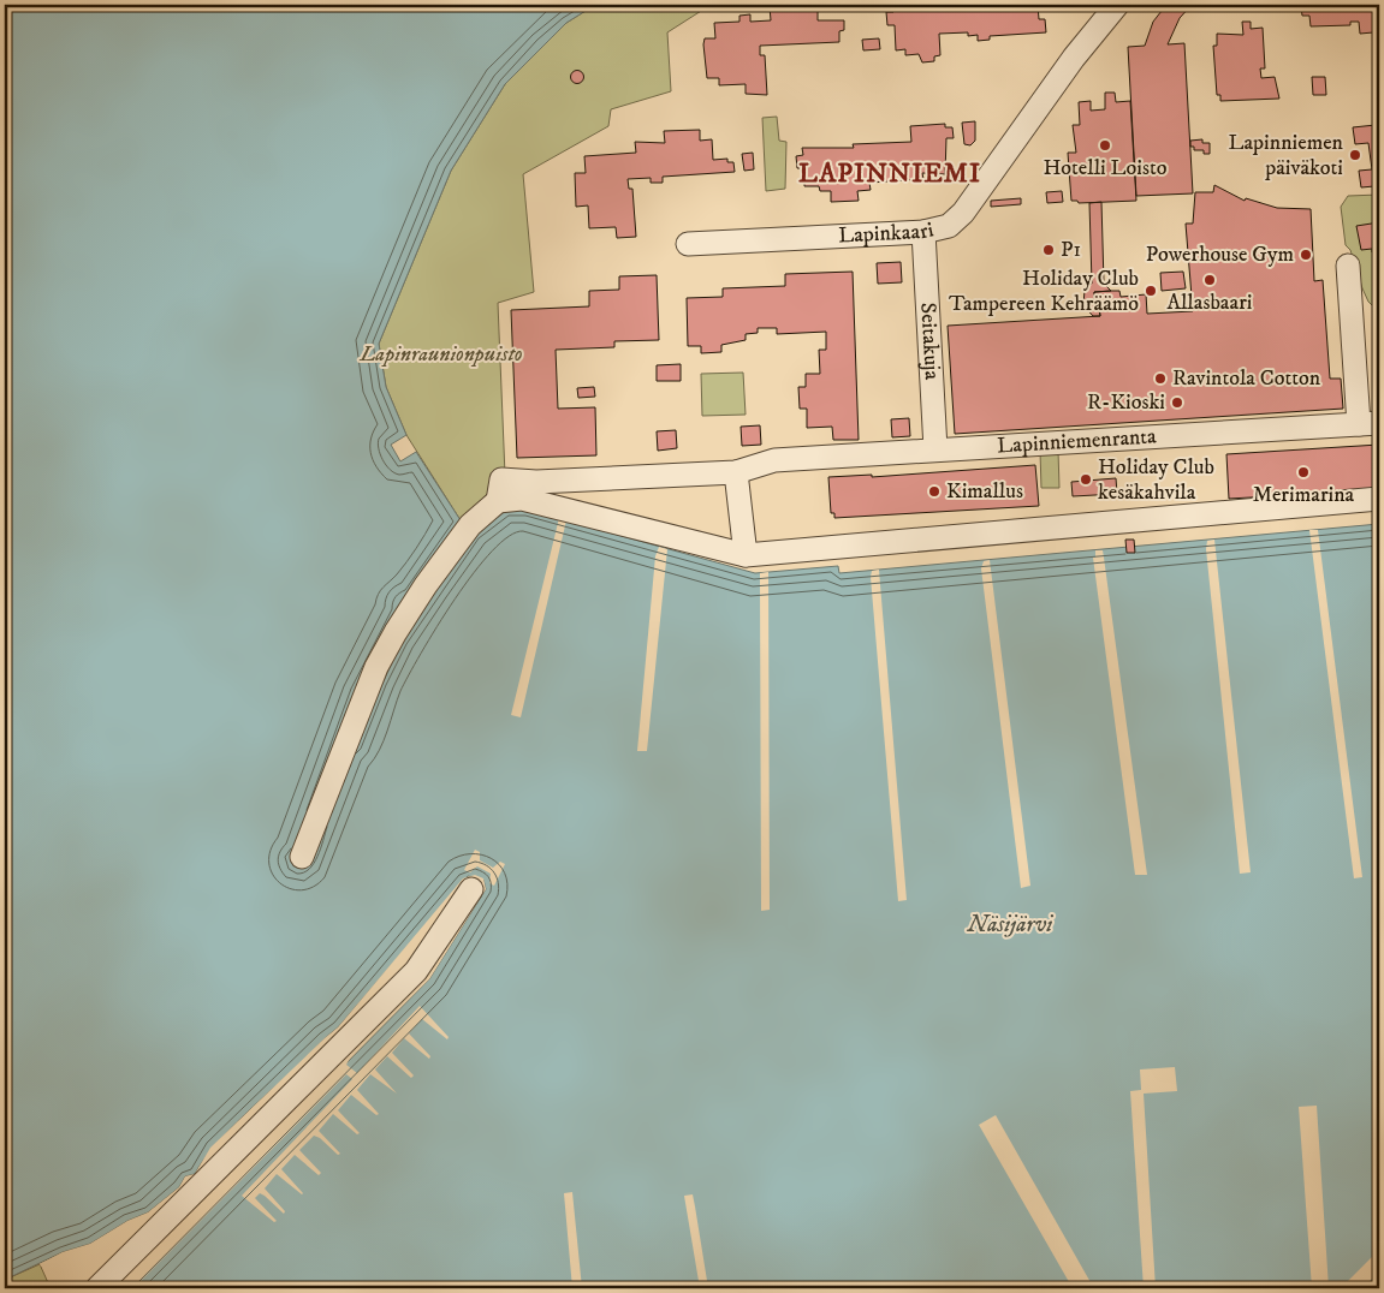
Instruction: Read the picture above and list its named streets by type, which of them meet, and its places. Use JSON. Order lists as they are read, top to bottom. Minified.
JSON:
{"streets":{"street":["Lapinkaari","Seitakuja","Lapinniemenranta"]},"crossings":[["Lapinkaari","Seitakuja"],["Seitakuja","Lapinniemenranta"]],"districts":["LAPINNIEMI"],"water":["Näsijärvi"],"parks":["Lapinraunionpuisto"],"places":["Hotelli Loisto","Lapinniemen päiväkoti","P1","Powerhouse Gym","Allasbaari","Holiday Club Tampereen Kehräämö","Ravintola Cotton","R-Kioski","Merimarina","Holiday Club kesäkahvila","Kimallus"]}
